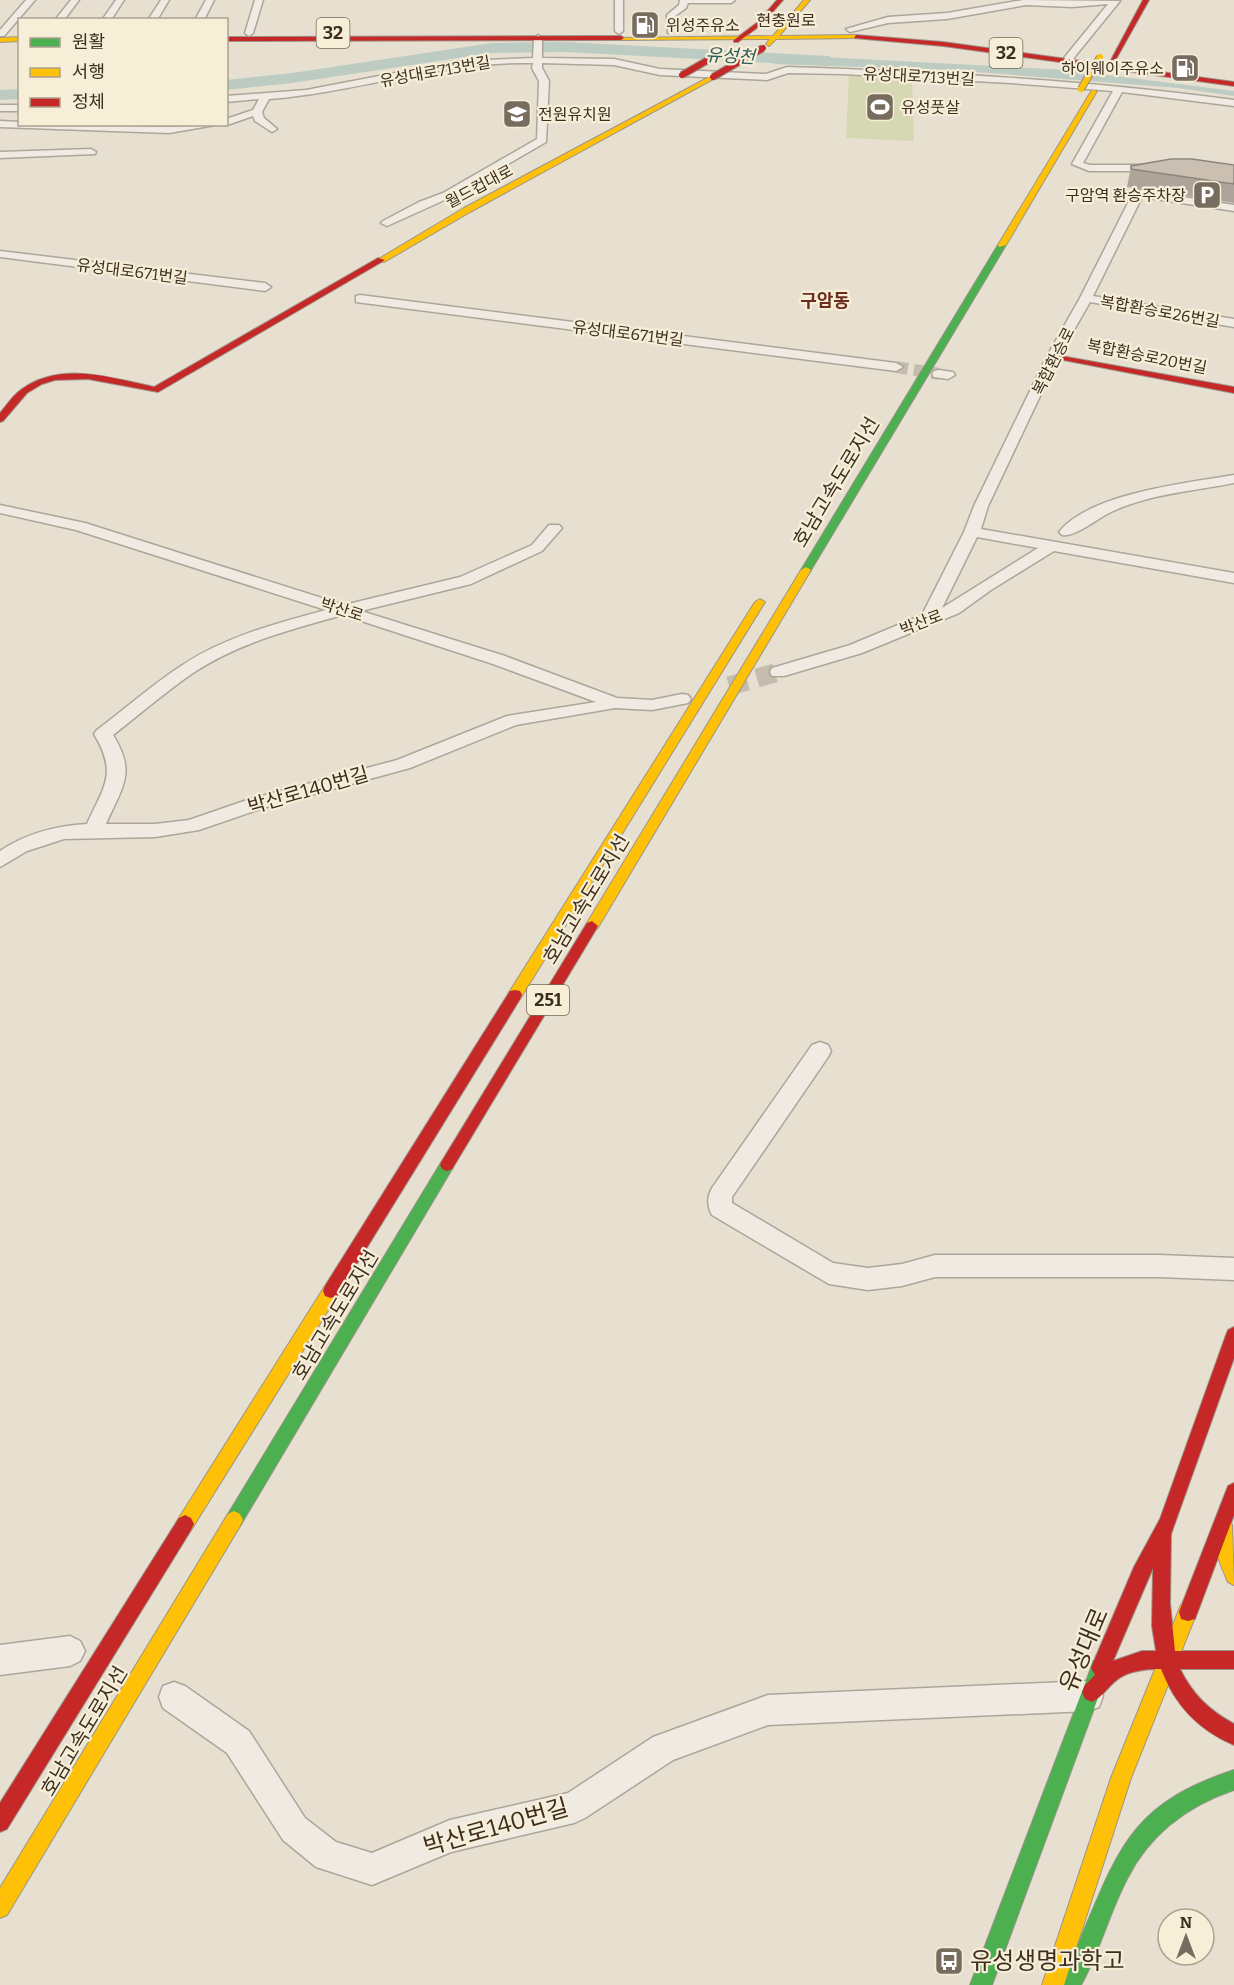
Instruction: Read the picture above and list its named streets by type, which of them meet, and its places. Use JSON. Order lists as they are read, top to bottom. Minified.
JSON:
{"streets":{"main road":["현충원로","32","월드컵대로","복합환승로20번길","호남고속도로지선","251","유성대로"],"street":["유성대로713번길","유성대로671번길","복합환승로26번길","복합환승로","박산로","박산로140번길"]},"crossings":[["현충원로","월드컵대로"],["복합환승로26번길","복합환승로"],["복합환승로20번길","복합환승로"],["복합환승로","박산로"],["박산로","박산로140번길"],["박산로140번길","유성대로"]],"districts":["구암동"],"water":["유성천"],"places":{"fuel station":["위성주유소","하이웨이주유소"],"sports":["유성풋살"],"school or university":["전원유치원"],"parking":["구암역 환승주차장"],"bus stop":["유성생명과학고"]},"legend":["원활","서행","정체"],"north":"top"}
